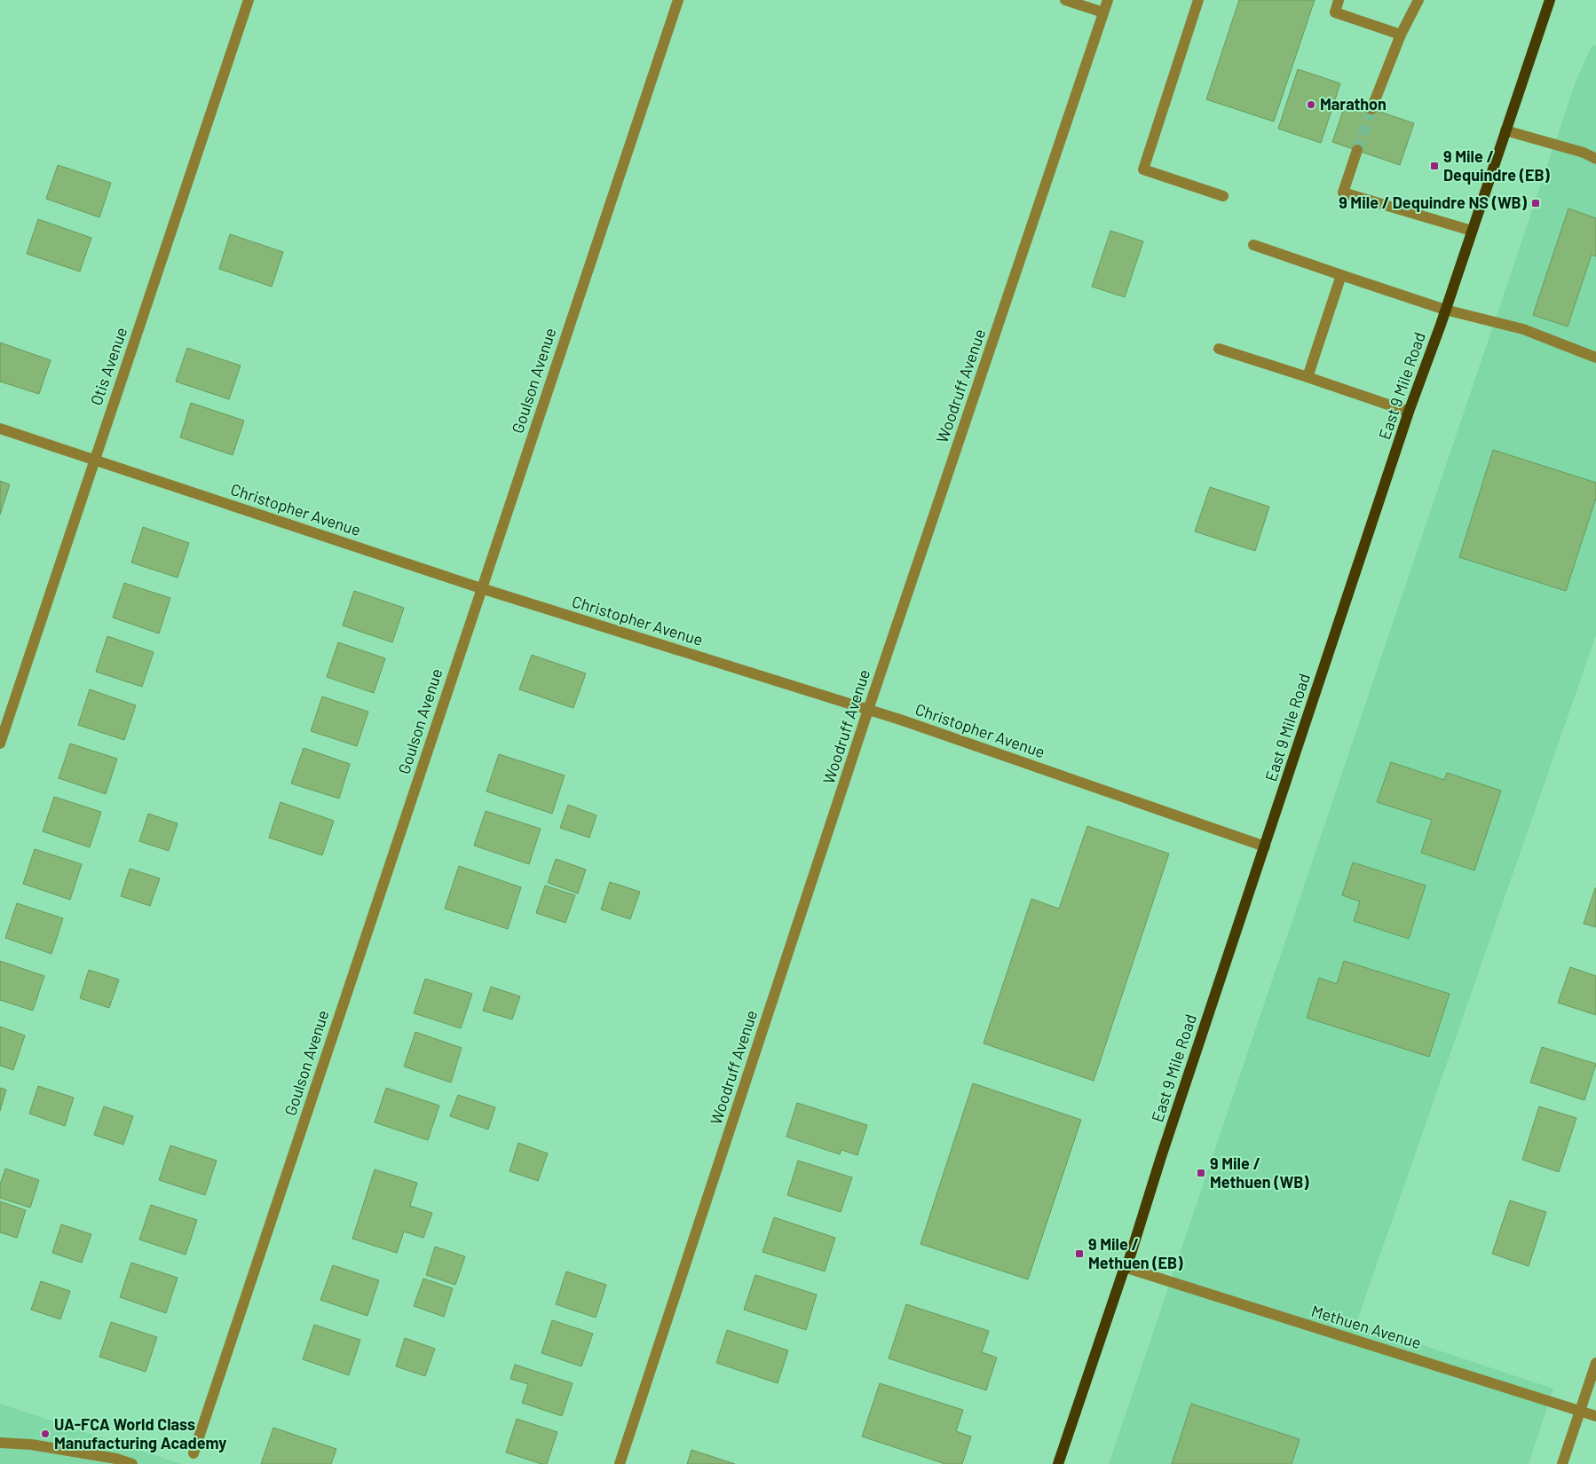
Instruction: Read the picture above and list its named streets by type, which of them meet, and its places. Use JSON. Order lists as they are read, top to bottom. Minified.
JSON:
{"streets":{"main road":["East 9 Mile Road"],"street":["Otis Avenue","Goulson Avenue","Woodruff Avenue","Christopher Avenue","Methuen Avenue"]},"crossings":[["Otis Avenue","Christopher Avenue"],["Goulson Avenue","Christopher Avenue"],["Woodruff Avenue","Christopher Avenue"],["East 9 Mile Road","Christopher Avenue"],["East 9 Mile Road","Methuen Avenue"]],"places":{"other":["Marathon","UA-FCA World Class Manufacturing Academy"],"transit":["9 Mile / Dequindre (EB)","9 Mile / Dequindre NS (WB)","9 Mile / Methuen (WB)","9 Mile / Methuen (EB)"]}}
